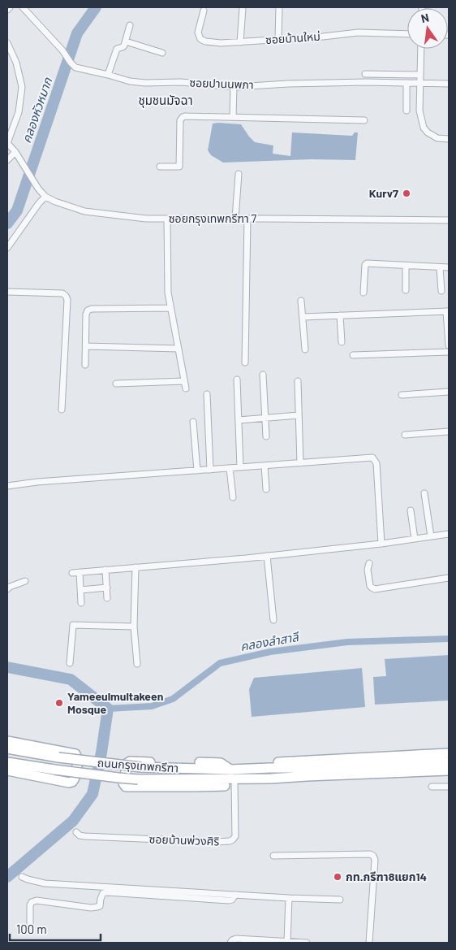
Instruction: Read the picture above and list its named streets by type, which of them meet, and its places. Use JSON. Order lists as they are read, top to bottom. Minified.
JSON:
{"streets":{"main road":["ถนนกรุงเทพกรีฑา"],"street":["ซอยบ้านใหม่","ซอยปานนพภา","ซอยกรุงเทพกรีฑา 7","ซอยบ้านพ่วงศิริ"]},"crossings":[["ถนนกรุงเทพกรีฑา","ซอยบ้านพ่วงศิริ"]],"districts":["ชุมชนมัจฉา"],"water":["คลองหัวหมาก","คลองลำสาลี"],"places":["Kurv7","Yameeulmultakeen Mosque","กท.กรีฑา8แยก14"],"scale_bar":"100 m","north":"top"}
